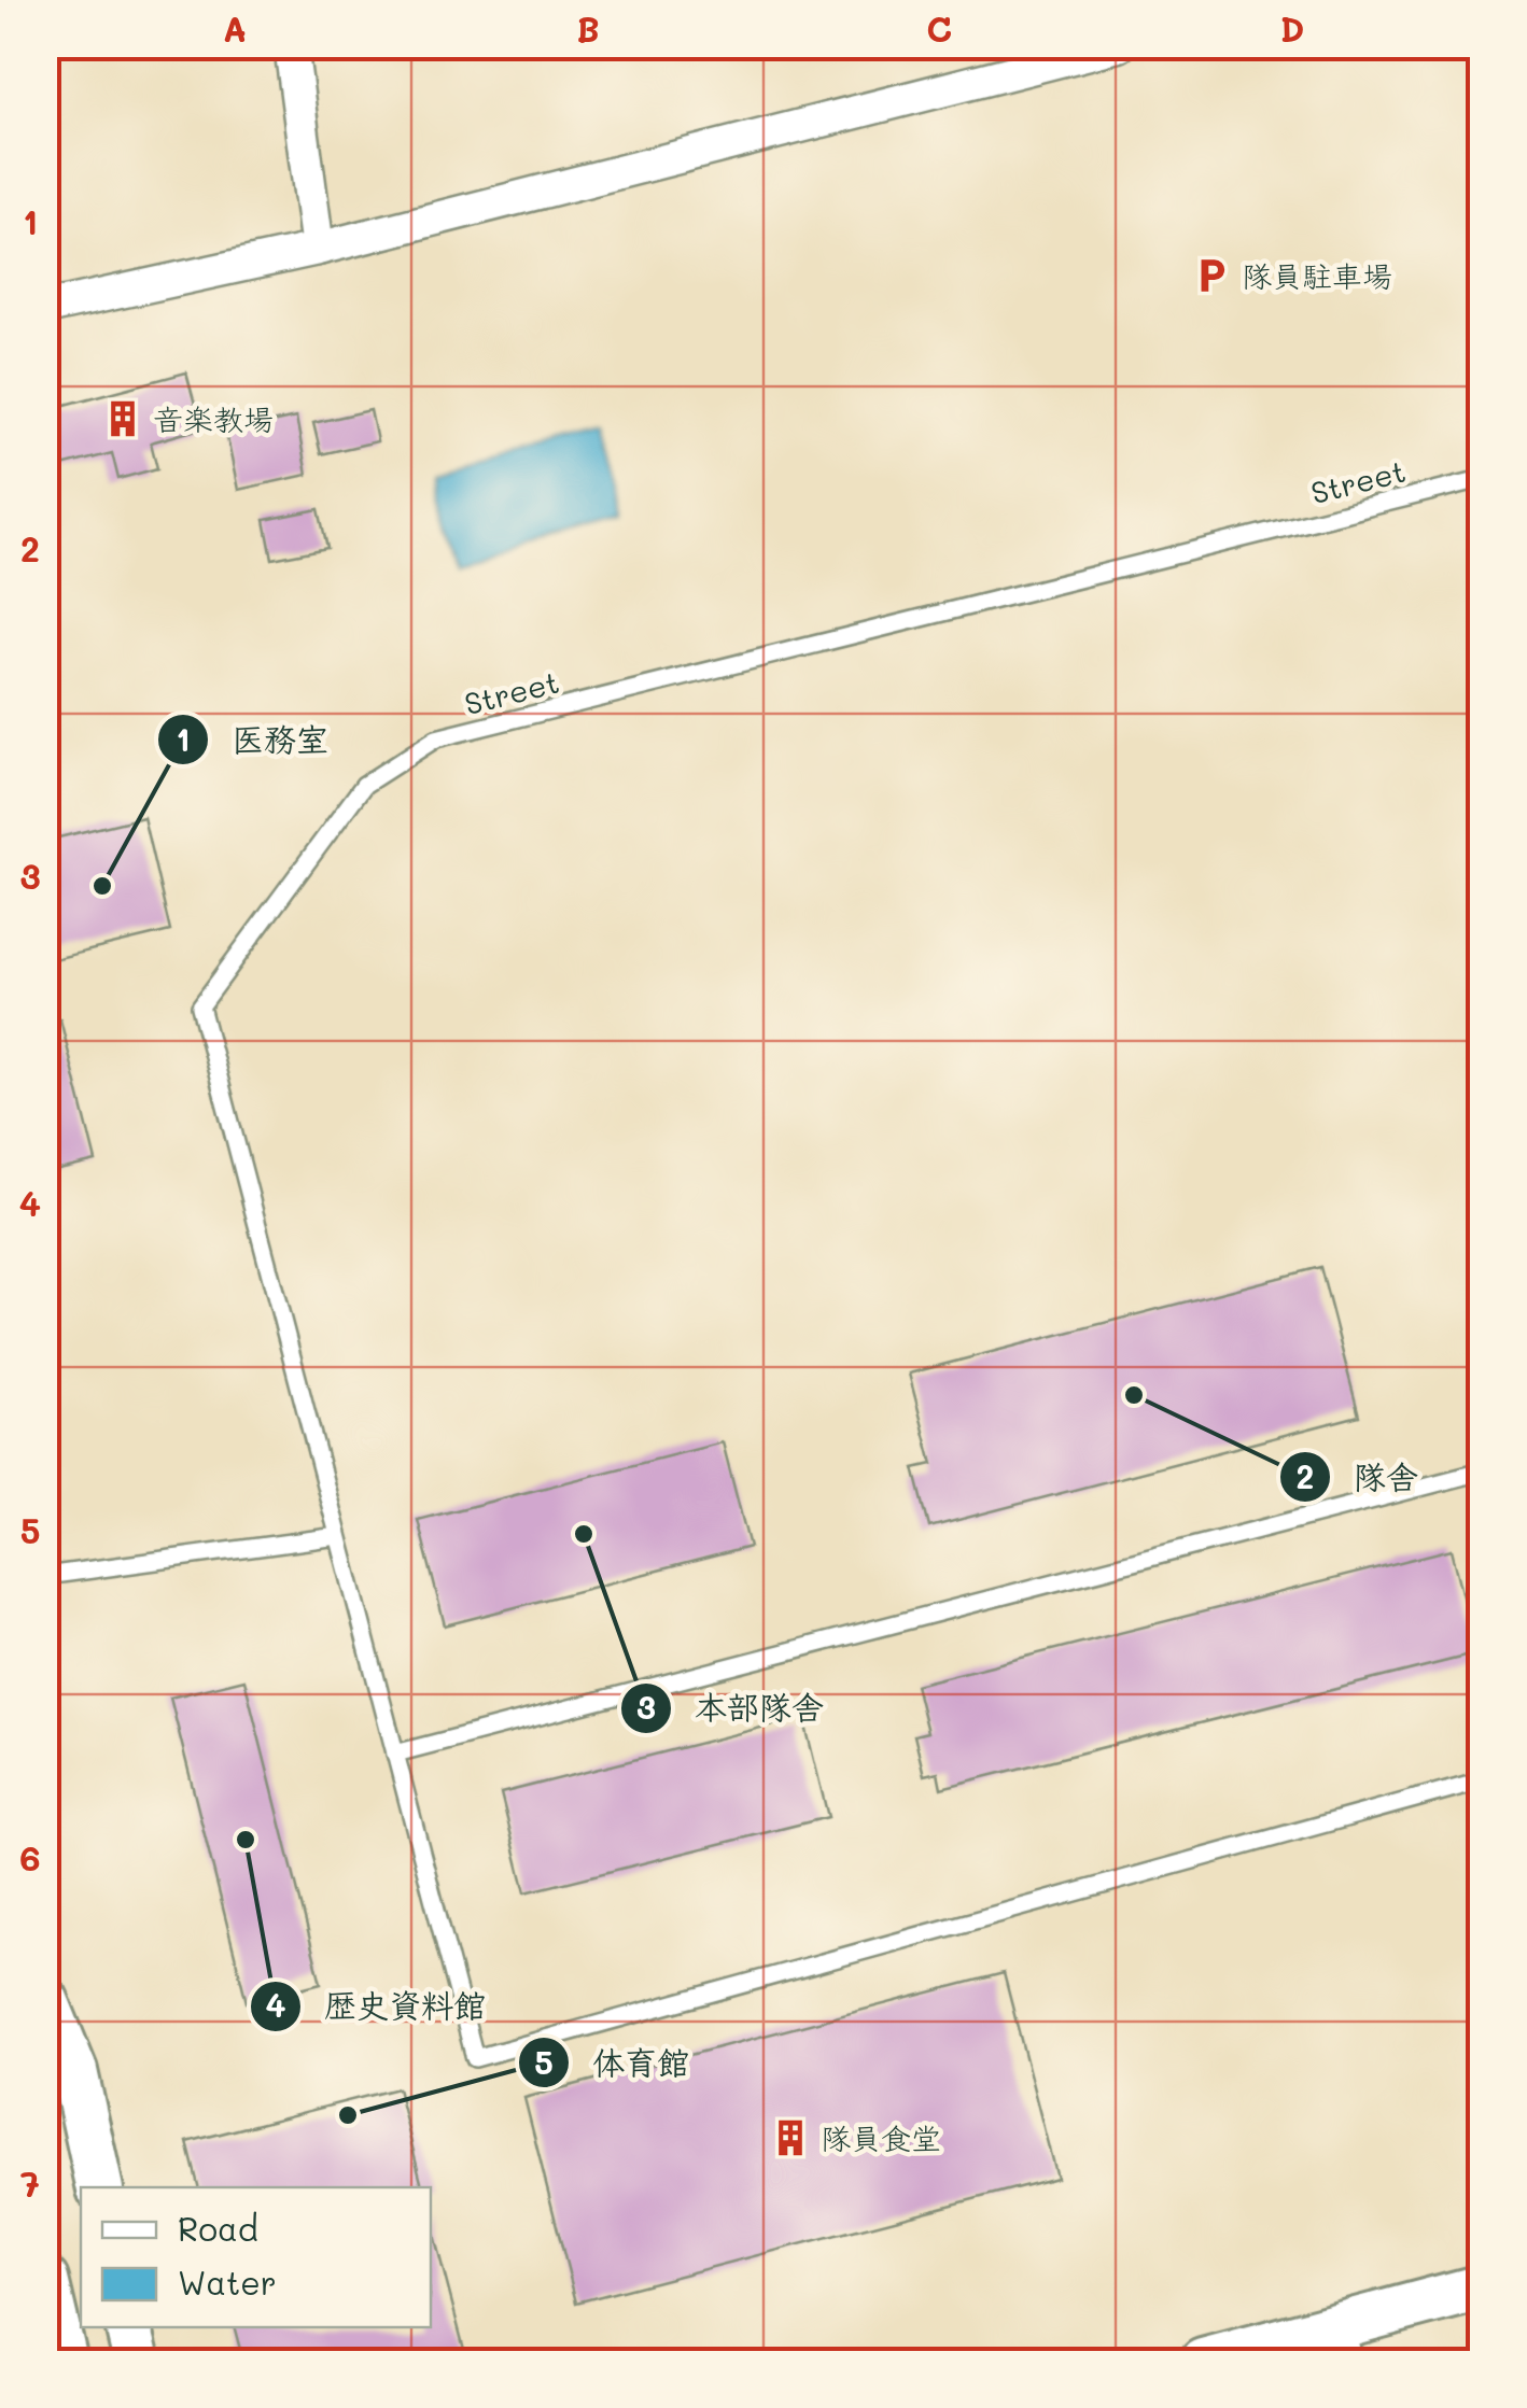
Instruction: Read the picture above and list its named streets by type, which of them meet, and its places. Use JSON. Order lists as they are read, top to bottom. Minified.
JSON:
{"streets":{"lane":["Street"]},"places":{"parking":["隊員駐車場"],"building":["音楽教場","隊員食堂"],"other":["医務室","隊舎","本部隊舎","歴史資料館","体育館"]},"legend":["Road","Water"],"grid":{"columns":["A","B","C","D"],"rows":["1","2","3","4","5","6","7"]}}
